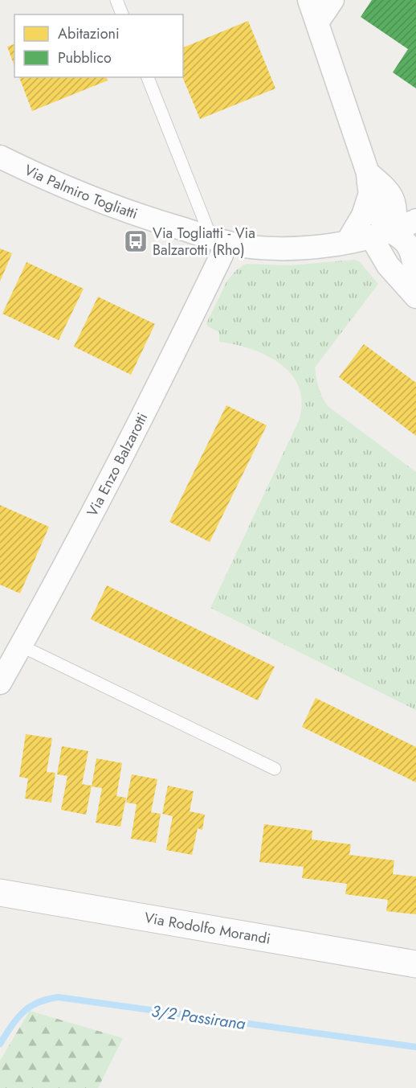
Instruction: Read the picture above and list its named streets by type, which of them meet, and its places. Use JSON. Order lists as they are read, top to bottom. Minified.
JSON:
{"streets":{"street":["Via Palmiro Togliatti","Via Enzo Balzarotti","Via Rodolfo Morandi"]},"crossings":[["Via Palmiro Togliatti","Via Enzo Balzarotti"]],"water":["3/2 Passirana"],"places":{"bus stop":["Via Togliatti - Via Balzarotti (Rho)"]},"legend":["Abitazioni","Pubblico"]}
